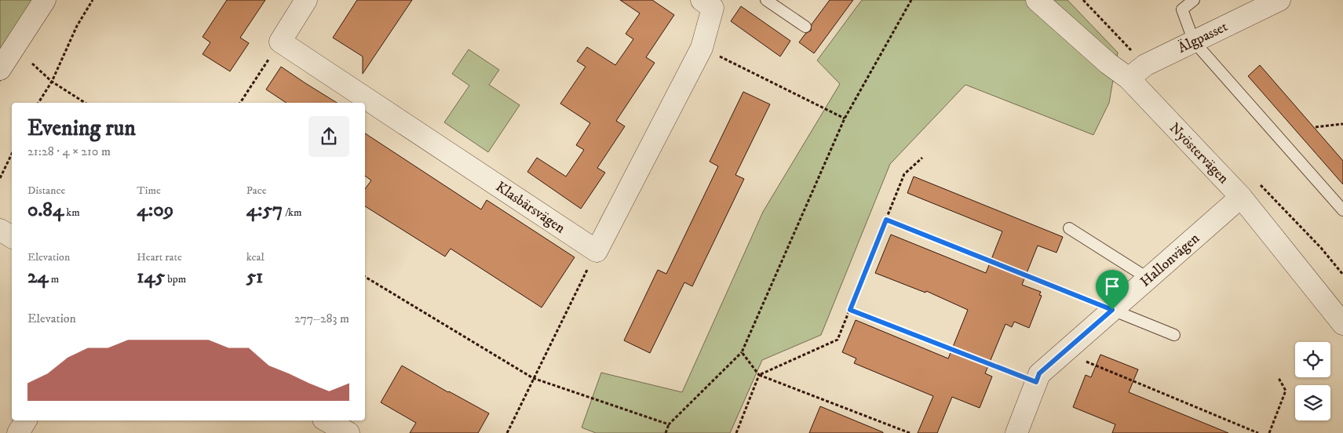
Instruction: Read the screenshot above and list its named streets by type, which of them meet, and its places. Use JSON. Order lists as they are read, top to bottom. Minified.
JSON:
{"streets":{"street":["Älgpasset","Nyöstervägen","Klasbärsvägen","Hallonvägen"]},"crossings":[["Älgpasset","Nyöstervägen"],["Nyöstervägen","Hallonvägen"]],"page":{"heading":["Evening run","21:28 · 4 × 210 m"],"stats":[["Distance","0.84 km"],["Time","4:09"],["Pace","4:57 /km"],["Elevation","24 m"],["Heart rate","145 bpm"],["kcal","51"]],"chart":["Elevation","277–283 m"]}}
